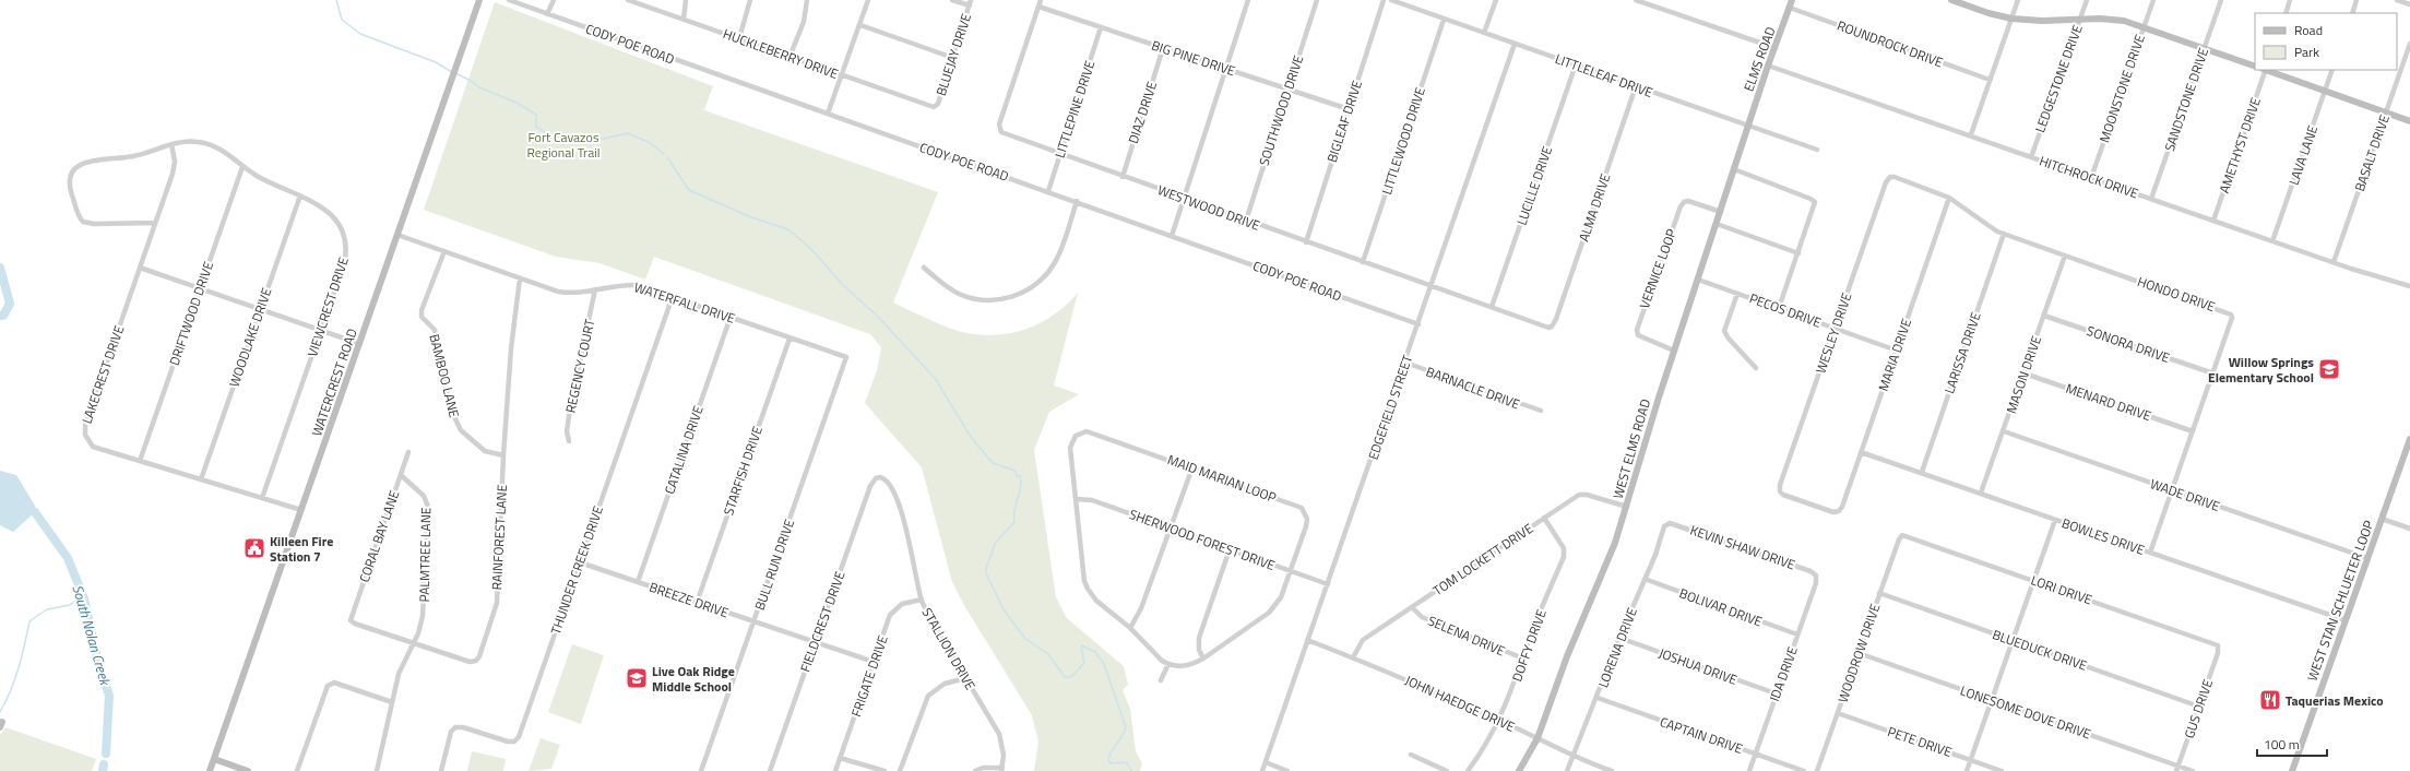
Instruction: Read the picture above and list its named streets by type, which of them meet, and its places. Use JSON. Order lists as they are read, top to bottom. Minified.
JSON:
{"streets":{"street":["CODY POE ROAD","ROUNDROCK DRIVE","HUCKLEBERRY DRIVE","BLUEJAY DRIVE","BIG PINE DRIVE","ELMS ROAD","LITTLELEAF DRIVE","LEDGESTONE DRIVE","MOONSTONE DRIVE","SANDSTONE DRIVE","LITTLEPINE DRIVE","SOUTHWOOD DRIVE","DIAZ DRIVE","BIGLEAF DRIVE","LITTLEWOOD DRIVE","AMETHYST DRIVE","BASALT DRIVE","LAVA LANE","HITCHROCK DRIVE","LUCILLE DRIVE","WESTWOOD DRIVE","ALMA DRIVE","VERNICE LOOP","HONDO DRIVE","WATERFALL DRIVE","VIEWCREST DRIVE","PECOS DRIVE","DRIFTWOOD DRIVE","WESLEY DRIVE","WOODLAKE DRIVE","SONORA DRIVE","LARISSA DRIVE","MARIA DRIVE","REGENCY COURT","LAKECREST DRIVE","MASON DRIVE","BAMBOO LANE","WATERCREST ROAD","BARNACLE DRIVE","MENARD DRIVE","EDGEFIELD STREET","WEST ELMS ROAD","CATALINA DRIVE","STARFISH DRIVE","MAID MARIAN LOOP","WADE DRIVE","CORAL BAY LANE","BOWLES DRIVE","RAINFOREST LANE","SHERWOOD FOREST DRIVE","KEVIN SHAW DRIVE","PALMTREE LANE","TOM LOCKETT DRIVE","BULL RUN DRIVE","THUNDER CREEK DRIVE","LORI DRIVE","BREEZE DRIVE","WEST STAN SCHLUETER LOOP","BOLIVAR DRIVE","FIELDCREST DRIVE","SELENA DRIVE","DOFFY DRIVE","LORENA DRIVE","STALLION DRIVE","BLUEDUCK DRIVE","WOODROW DRIVE","JOSHUA DRIVE","IDA DRIVE","FRIGATE DRIVE","JOHN HAEDGE DRIVE","GUS DRIVE","LONESOME DOVE DRIVE","CAPTAIN DRIVE","PETE DRIVE"]},"crossings":[["CODY POE ROAD","LITTLEPINE DRIVE"],["CODY POE ROAD","EDGEFIELD STREET"],["ROUNDROCK DRIVE","ELMS ROAD"],["HUCKLEBERRY DRIVE","BLUEJAY DRIVE"],["BIG PINE DRIVE","LITTLEPINE DRIVE"],["BIG PINE DRIVE","SOUTHWOOD DRIVE"],["BIG PINE DRIVE","DIAZ DRIVE"],["BIG PINE DRIVE","BIGLEAF DRIVE"],["BIG PINE DRIVE","WESTWOOD DRIVE"],["ELMS ROAD","LITTLELEAF DRIVE"],["ELMS ROAD","HITCHROCK DRIVE"],["ELMS ROAD","WEST ELMS ROAD"],["LITTLELEAF DRIVE","LITTLEWOOD DRIVE"],["LITTLELEAF DRIVE","LUCILLE DRIVE"],["LITTLELEAF DRIVE","ALMA DRIVE"],["LITTLELEAF DRIVE","EDGEFIELD STREET"],["LITTLELEAF DRIVE","WEST ELMS ROAD"],["LEDGESTONE DRIVE","HITCHROCK DRIVE"],["MOONSTONE DRIVE","HITCHROCK DRIVE"],["SANDSTONE DRIVE","HITCHROCK DRIVE"],["LITTLEPINE DRIVE","WESTWOOD DRIVE"],["SOUTHWOOD DRIVE","WESTWOOD DRIVE"],["DIAZ DRIVE","WESTWOOD DRIVE"],["BIGLEAF DRIVE","WESTWOOD DRIVE"],["LITTLEWOOD DRIVE","WESTWOOD DRIVE"],["AMETHYST DRIVE","HITCHROCK DRIVE"],["BASALT DRIVE","HITCHROCK DRIVE"],["LAVA LANE","HITCHROCK DRIVE"],["LUCILLE DRIVE","WESTWOOD DRIVE"],["WESTWOOD DRIVE","ALMA DRIVE"],["WESTWOOD DRIVE","EDGEFIELD STREET"],["VERNICE LOOP","WEST ELMS ROAD"],["HONDO DRIVE","WESLEY DRIVE"],["HONDO DRIVE","SONORA DRIVE"],["HONDO DRIVE","LARISSA DRIVE"],["HONDO DRIVE","MARIA DRIVE"],["HONDO DRIVE","MASON DRIVE"],["HONDO DRIVE","MENARD DRIVE"],["HONDO DRIVE","WADE DRIVE"],["HONDO DRIVE","BOWLES DRIVE"],["WATERFALL DRIVE","REGENCY COURT"],["WATERFALL DRIVE","BAMBOO LANE"],["WATERFALL DRIVE","WATERCREST ROAD"],["WATERFALL DRIVE","CATALINA DRIVE"],["WATERFALL DRIVE","STARFISH DRIVE"],["WATERFALL DRIVE","RAINFOREST LANE"],["WATERFALL DRIVE","BULL RUN DRIVE"],["WATERFALL DRIVE","THUNDER CREEK DRIVE"],["VIEWCREST DRIVE","DRIFTWOOD DRIVE"],["VIEWCREST DRIVE","WOODLAKE DRIVE"],["VIEWCREST DRIVE","LAKECREST DRIVE"],["PECOS DRIVE","WESLEY DRIVE"],["PECOS DRIVE","MARIA DRIVE"],["PECOS DRIVE","WEST ELMS ROAD"],["DRIFTWOOD DRIVE","LAKECREST DRIVE"],["WESLEY DRIVE","MARIA DRIVE"],["WOODLAKE DRIVE","LAKECREST DRIVE"],["SONORA DRIVE","MASON DRIVE"],["LARISSA DRIVE","BOWLES DRIVE"],["MARIA DRIVE","BOWLES DRIVE"],["LAKECREST DRIVE","WATERCREST ROAD"],["MASON DRIVE","MENARD DRIVE"],["MASON DRIVE","WADE DRIVE"],["MASON DRIVE","BOWLES DRIVE"],["BAMBOO LANE","RAINFOREST LANE"],["BARNACLE DRIVE","EDGEFIELD STREET"],["EDGEFIELD STREET","SHERWOOD FOREST DRIVE"],["EDGEFIELD STREET","JOHN HAEDGE DRIVE"],["WEST ELMS ROAD","TOM LOCKETT DRIVE"],["WEST ELMS ROAD","JOHN HAEDGE DRIVE"],["CATALINA DRIVE","BREEZE DRIVE"],["STARFISH DRIVE","BREEZE DRIVE"],["MAID MARIAN LOOP","SHERWOOD FOREST DRIVE"],["WADE DRIVE","WEST STAN SCHLUETER LOOP"],["CORAL BAY LANE","RAINFOREST LANE"],["CORAL BAY LANE","PALMTREE LANE"],["BOWLES DRIVE","WEST STAN SCHLUETER LOOP"],["RAINFOREST LANE","PALMTREE LANE"],["KEVIN SHAW DRIVE","LORENA DRIVE"],["KEVIN SHAW DRIVE","IDA DRIVE"],["TOM LOCKETT DRIVE","SELENA DRIVE"],["TOM LOCKETT DRIVE","DOFFY DRIVE"],["TOM LOCKETT DRIVE","JOHN HAEDGE DRIVE"],["BULL RUN DRIVE","BREEZE DRIVE"],["THUNDER CREEK DRIVE","BREEZE DRIVE"],["LORI DRIVE","WOODROW DRIVE"],["LORI DRIVE","GUS DRIVE"],["BREEZE DRIVE","FIELDCREST DRIVE"],["BREEZE DRIVE","FRIGATE DRIVE"],["BOLIVAR DRIVE","LORENA DRIVE"],["BOLIVAR DRIVE","IDA DRIVE"],["FIELDCREST DRIVE","STALLION DRIVE"],["SELENA DRIVE","DOFFY DRIVE"],["DOFFY DRIVE","JOHN HAEDGE DRIVE"],["LORENA DRIVE","JOSHUA DRIVE"],["LORENA DRIVE","JOHN HAEDGE DRIVE"],["LORENA DRIVE","CAPTAIN DRIVE"],["STALLION DRIVE","FRIGATE DRIVE"],["BLUEDUCK DRIVE","WOODROW DRIVE"],["BLUEDUCK DRIVE","GUS DRIVE"],["WOODROW DRIVE","LONESOME DOVE DRIVE"],["WOODROW DRIVE","PETE DRIVE"],["JOSHUA DRIVE","IDA DRIVE"],["IDA DRIVE","CAPTAIN DRIVE"],["GUS DRIVE","LONESOME DOVE DRIVE"]],"water":["South Nolan Creek"],"parks":["Fort Cavazos Regional Trail"],"places":{"school or university":["Willow Springs Elementary School","Live Oak Ridge Middle School"],"public building":["Killeen Fire Station 7"],"restaurant":["Taquerias Mexico"]},"legend":["Road","Park"],"scale_bar":"100 m"}
